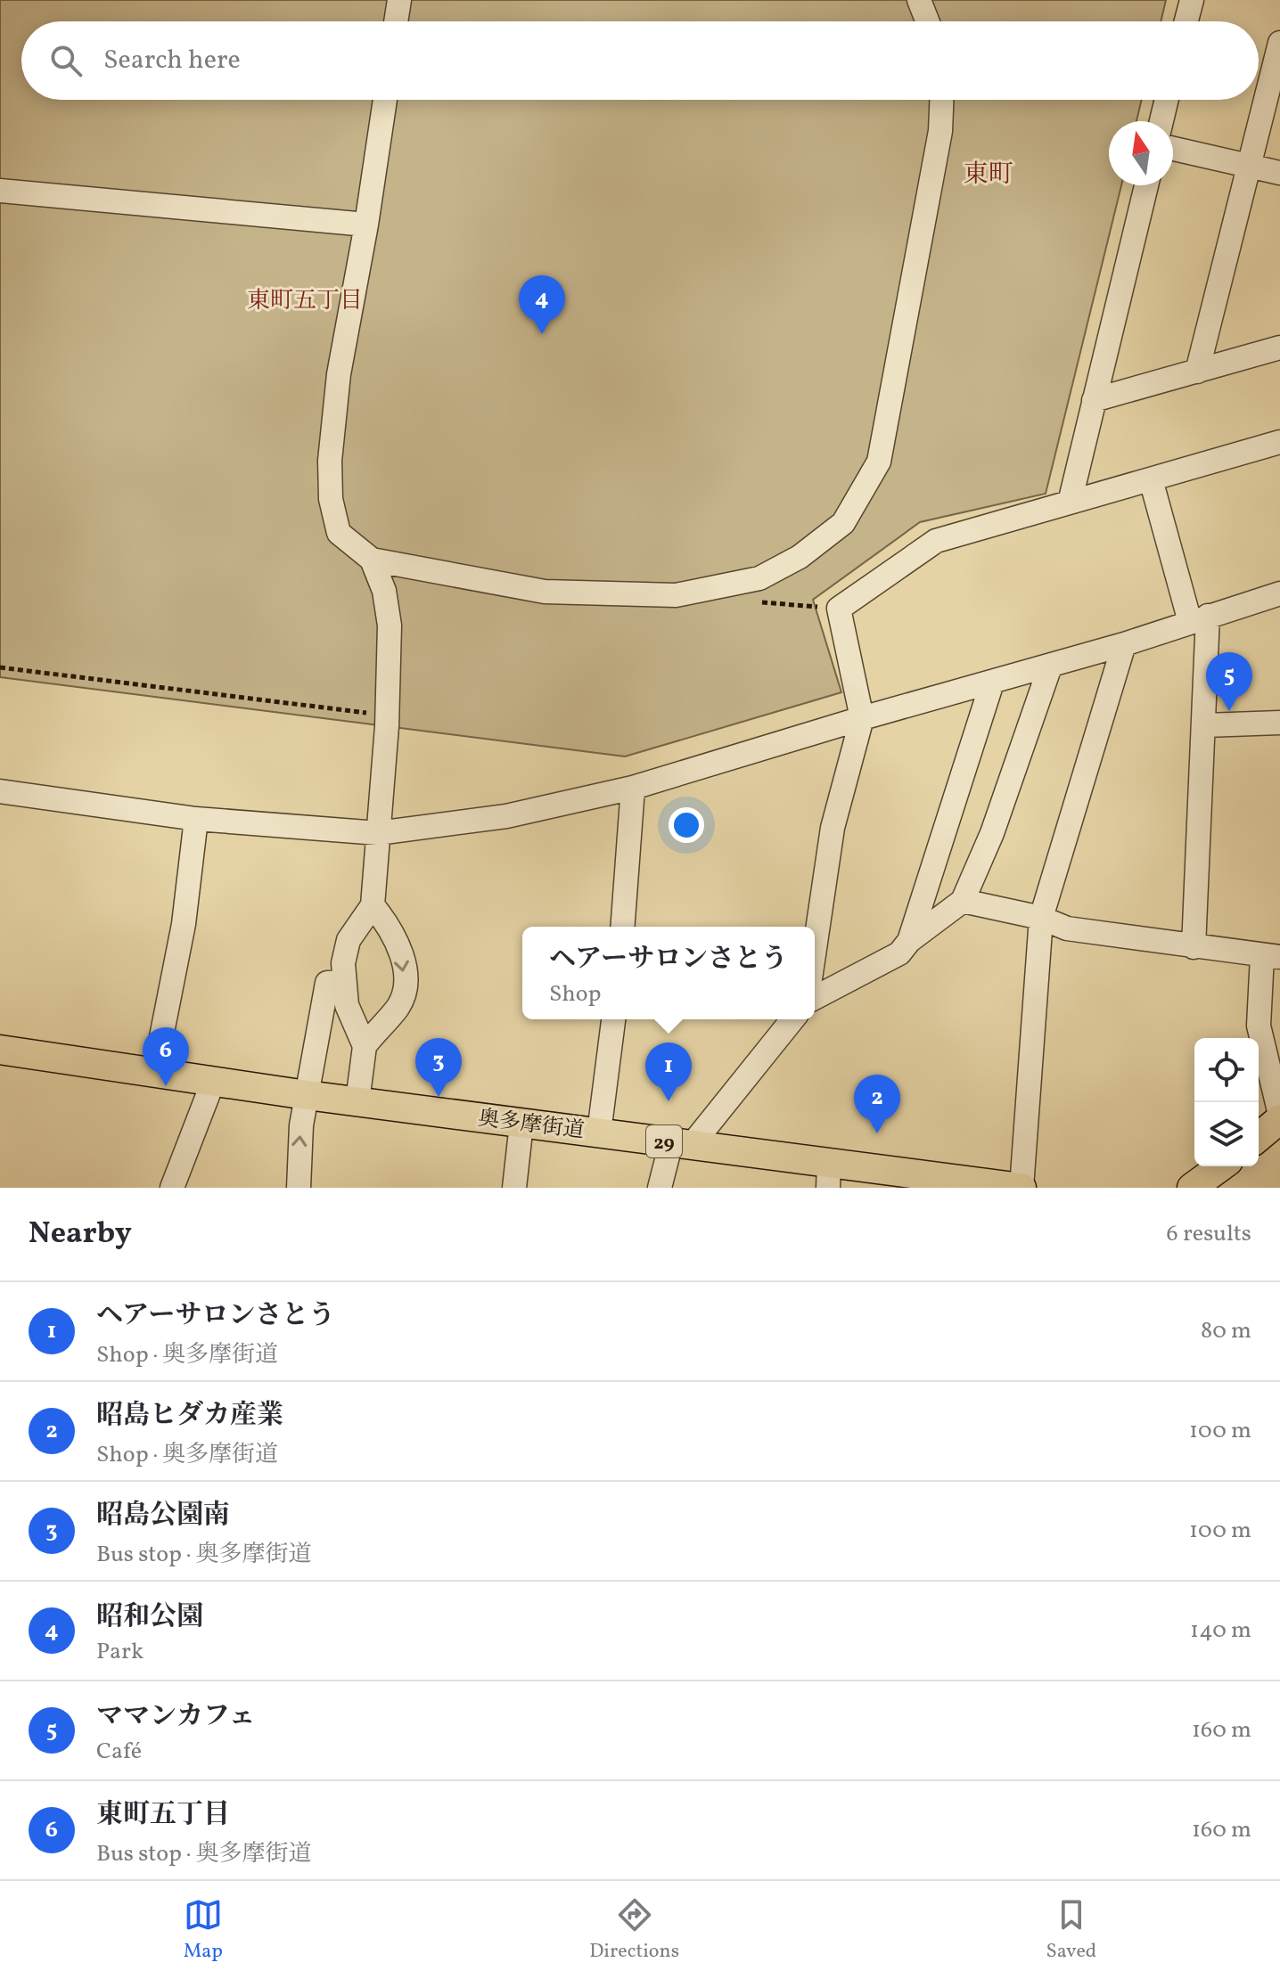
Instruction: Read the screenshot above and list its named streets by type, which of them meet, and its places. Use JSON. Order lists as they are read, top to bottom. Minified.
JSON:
{"streets":{"main road":["奥多摩街道","29"]},"districts":["東町","東町五丁目"],"north":"top","page":{"search":"Search here","pins":["4","5","6","3","1","2"],"popup":["ヘアーサロンさとう","Shop"],"heading":["Nearby","6 results"],"list":[{"mark":"1","name":"ヘアーサロンさとう","note":"Shop · 奥多摩街道","value":"80 m"},{"mark":"2","name":"昭島ヒダカ産業","note":"Shop · 奥多摩街道","value":"100 m"},{"mark":"3","name":"昭島公園南","note":"Bus stop · 奥多摩街道","value":"100 m"},{"mark":"4","name":"昭和公園","note":"Park","value":"140 m"},{"mark":"5","name":"ママンカフェ","note":"Café","value":"160 m"},{"mark":"6","name":"東町五丁目","note":"Bus stop · 奥多摩街道","value":"160 m"}],"nav":["Map","Directions","Saved"]}}
